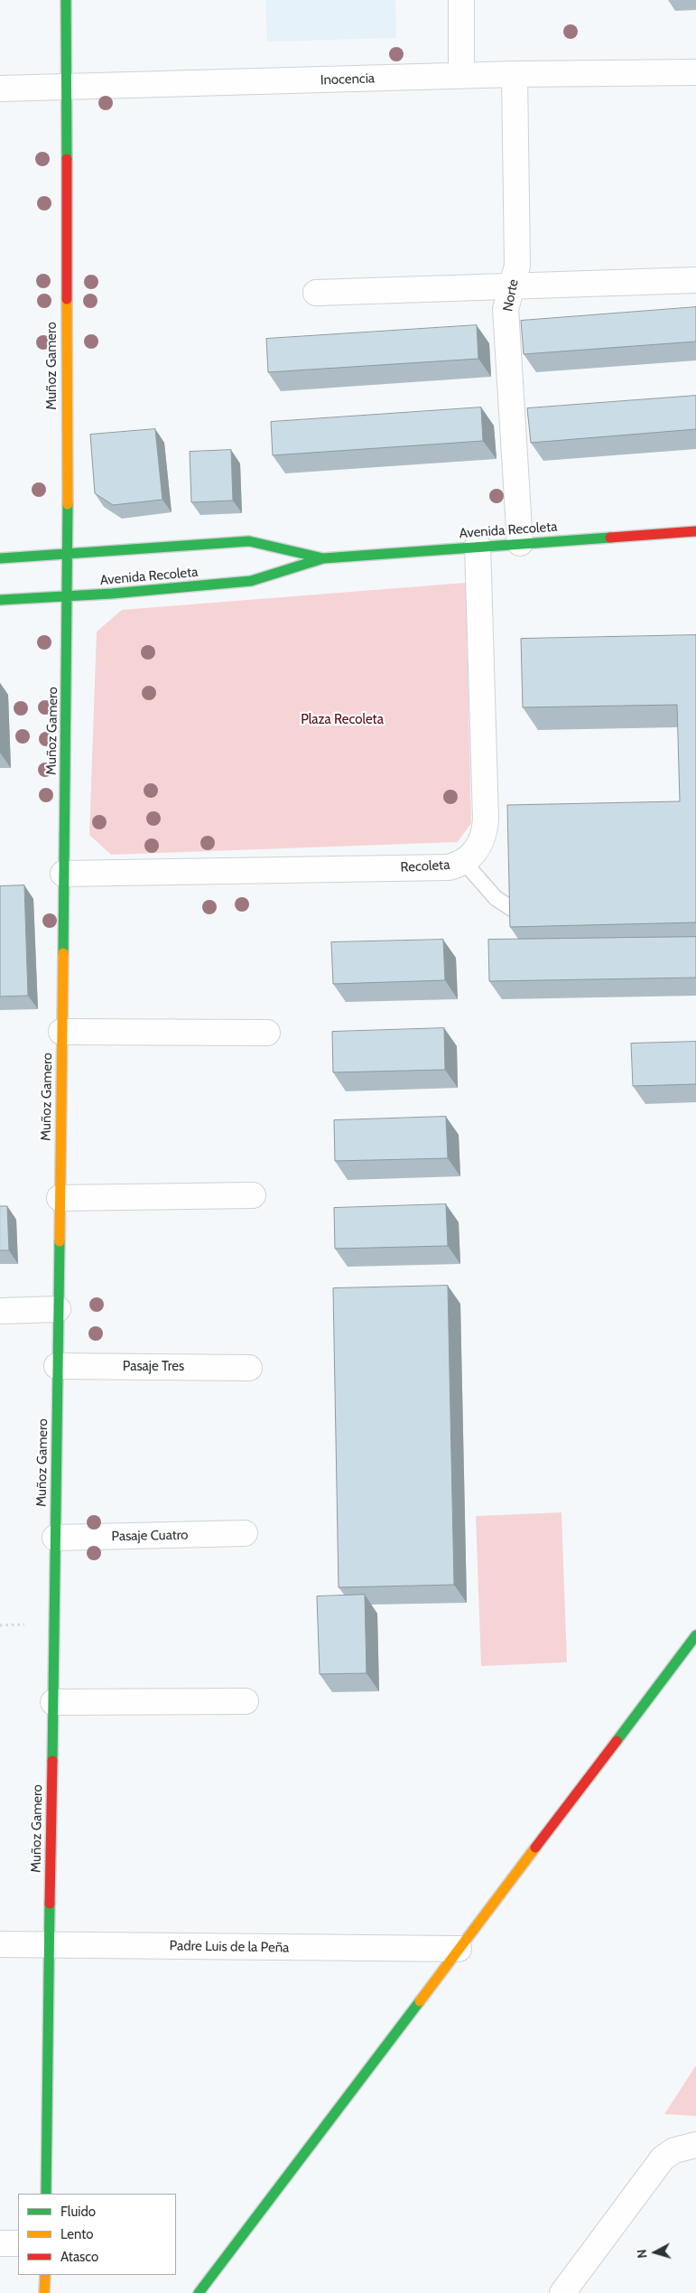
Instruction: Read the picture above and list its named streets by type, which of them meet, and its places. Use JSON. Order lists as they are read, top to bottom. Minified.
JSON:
{"streets":{"street":["Inocencia","Norte","Muñoz Gamero","Avenida Recoleta","Recoleta","Pasaje Tres","Pasaje Cuatro","Padre Luis de la Peña"]},"crossings":[["Inocencia","Norte"],["Inocencia","Muñoz Gamero"],["Norte","Avenida Recoleta"],["Muñoz Gamero","Avenida Recoleta"],["Muñoz Gamero","Recoleta"],["Muñoz Gamero","Pasaje Tres"],["Muñoz Gamero","Pasaje Cuatro"],["Muñoz Gamero","Padre Luis de la Peña"],["Avenida Recoleta","Recoleta"]],"parks":["Plaza Recoleta"],"legend":["Fluido","Lento","Atasco"],"north":"left"}
